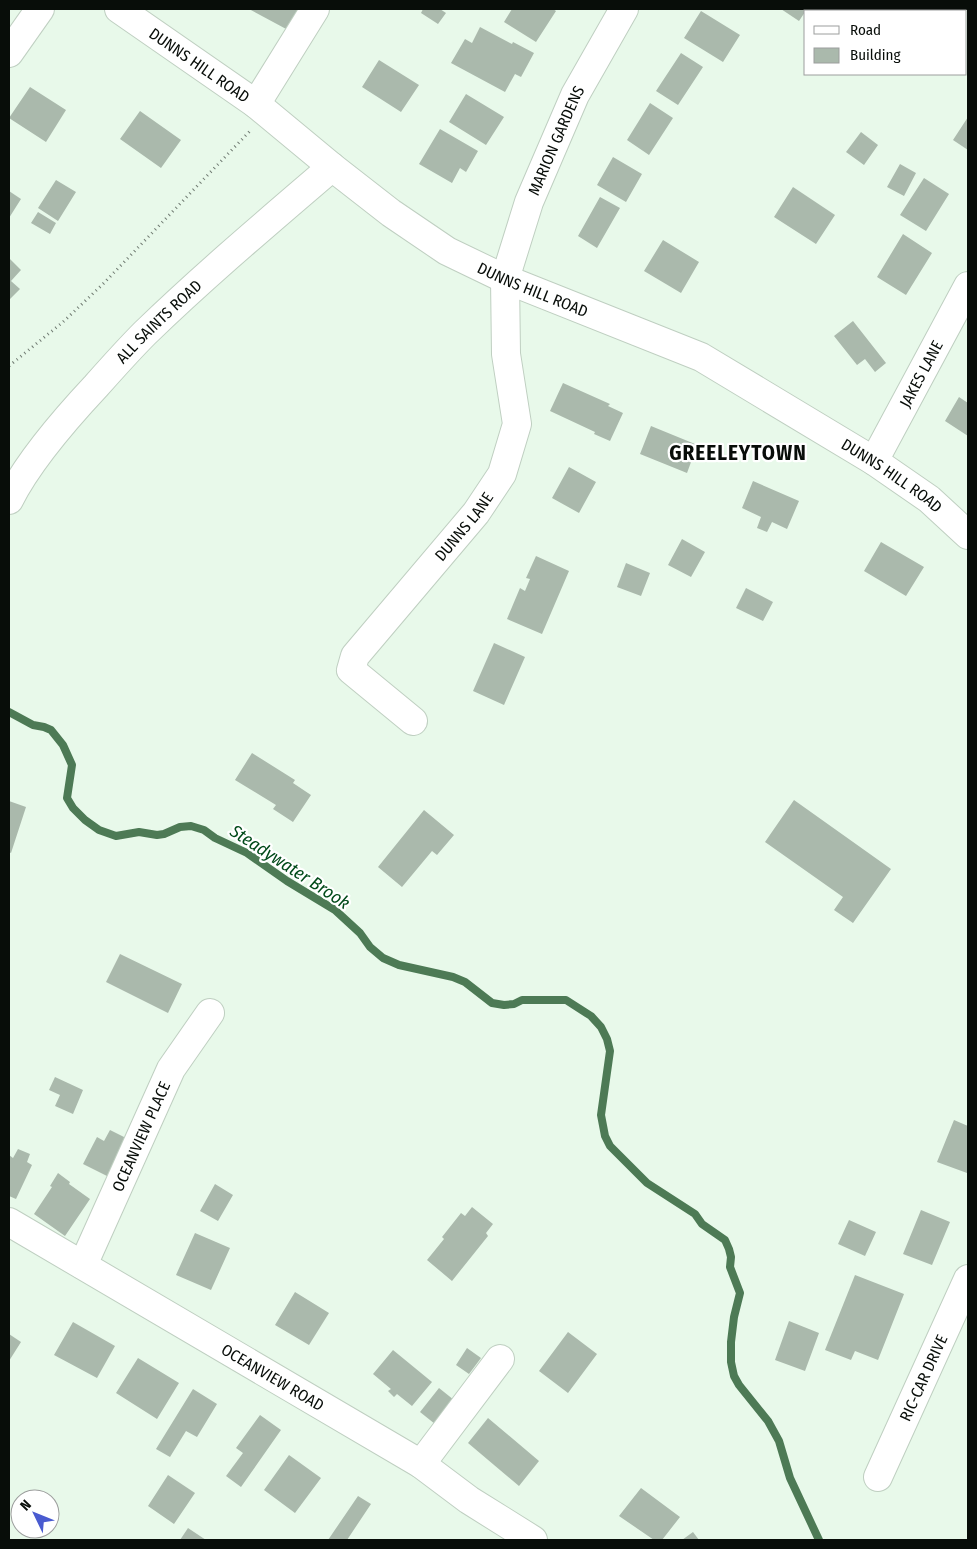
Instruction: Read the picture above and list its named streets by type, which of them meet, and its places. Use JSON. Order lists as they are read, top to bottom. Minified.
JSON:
{"streets":{"street":["DUNNS HILL ROAD","MARION GARDENS","ALL SAINTS ROAD","JAKES LANE","DUNNS LANE","OCEANVIEW PLACE","OCEANVIEW ROAD","RIC-CAR DRIVE"]},"crossings":[["DUNNS HILL ROAD","MARION GARDENS"],["DUNNS HILL ROAD","ALL SAINTS ROAD"],["DUNNS HILL ROAD","JAKES LANE"],["DUNNS HILL ROAD","DUNNS LANE"],["MARION GARDENS","DUNNS LANE"],["OCEANVIEW PLACE","OCEANVIEW ROAD"]],"districts":["GREELEYTOWN"],"water":["Steadywater Brook"],"legend":["Road","Building"],"north":"top left"}
